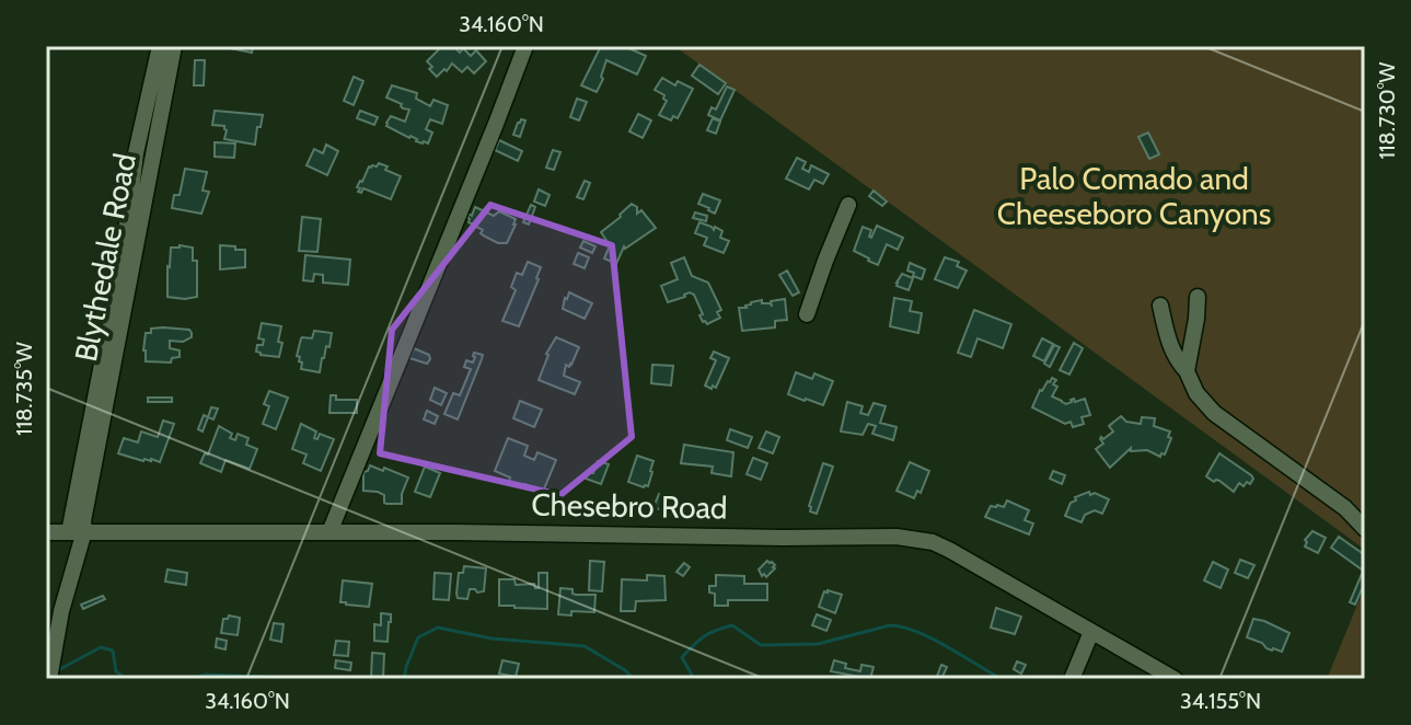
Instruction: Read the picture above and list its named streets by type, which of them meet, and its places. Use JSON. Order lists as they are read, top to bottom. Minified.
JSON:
{"streets":{"street":["Blythedale Road","Chesebro Road"]},"crossings":[["Blythedale Road","Chesebro Road"]],"parks":["Palo Comado and Cheeseboro Canyons"],"coordinates":["34.160°N","118.730°W","118.735°W","34.155°N"]}
